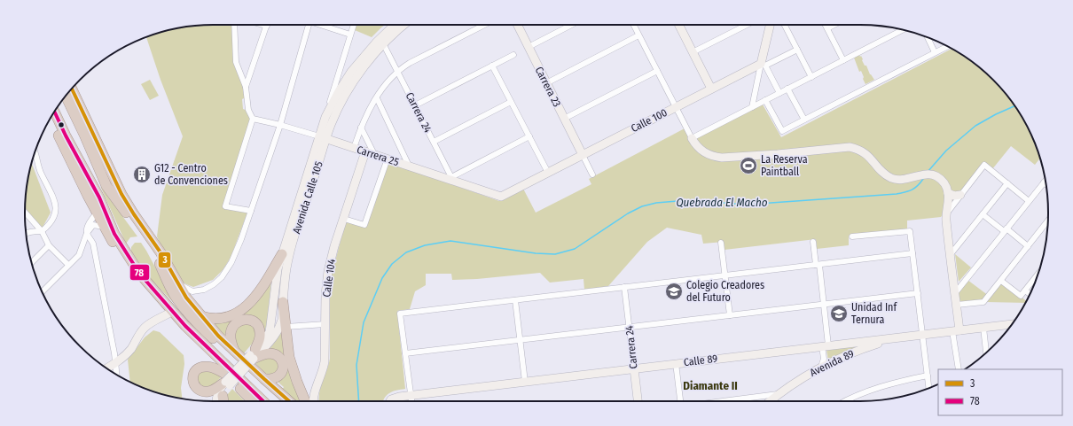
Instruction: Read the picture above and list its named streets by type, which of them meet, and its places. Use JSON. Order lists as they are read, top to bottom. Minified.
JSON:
{"streets":{"street":["Carrera 23","Carrera 24","Calle 100","Carrera 25","Avenida Calle 105","Calle 104","Calle 89","Avenida 89"]},"crossings":[["Carrera 23","Calle 100"],["Carrera 24","Carrera 25"],["Carrera 24","Avenida Calle 105"],["Carrera 24","Calle 89"],["Calle 100","Carrera 25"],["Carrera 25","Avenida Calle 105"],["Carrera 25","Calle 104"],["Calle 89","Avenida 89"]],"districts":["Diamante II"],"water":["Quebrada El Macho"],"places":{"sports":["La Reserva Paintball"],"building":["G12 - Centro de Convenciones"],"school or university":["Colegio Creadores del Futuro","Unidad Inf Ternura"]},"lines":["transit line 3","transit line 78"],"legend":["3","78"]}
